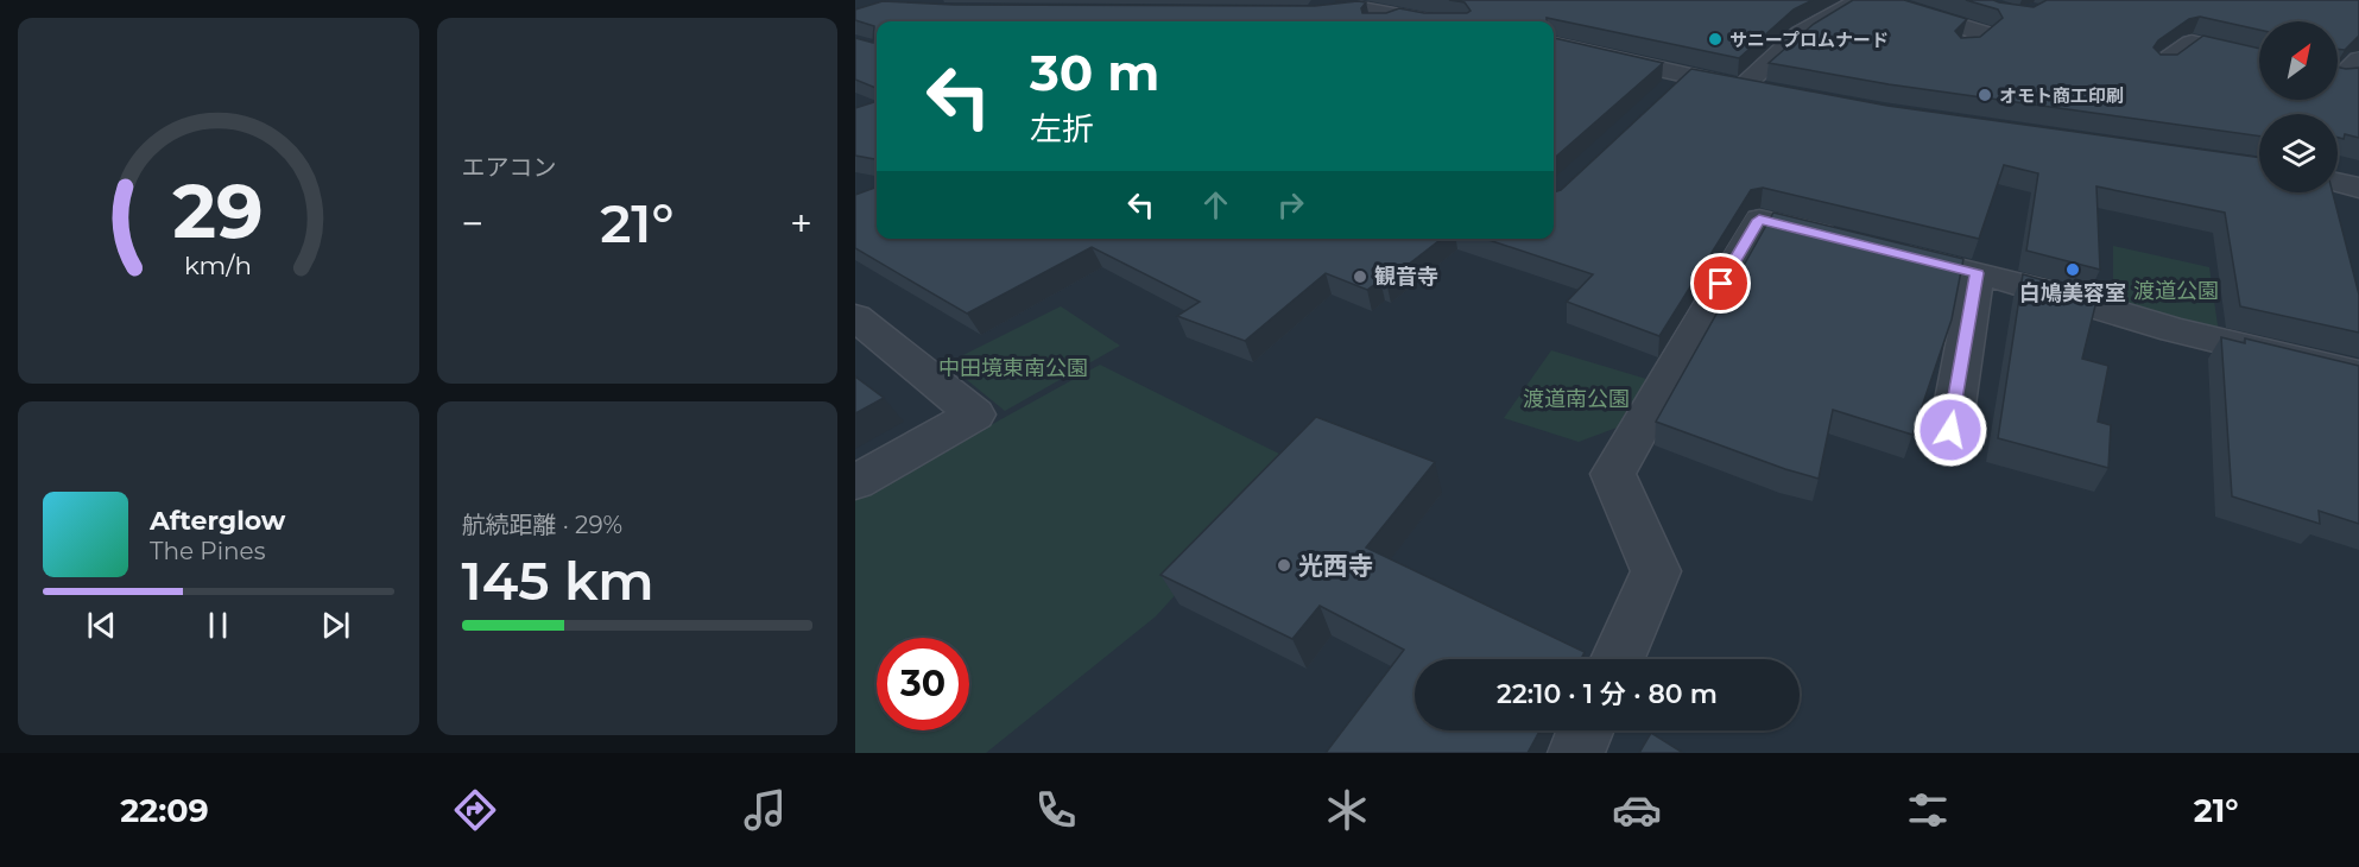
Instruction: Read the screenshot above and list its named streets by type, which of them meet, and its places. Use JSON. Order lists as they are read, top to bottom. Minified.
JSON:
{"parks":["渡道公園","中田境東南公園","渡道南公園"],"places":["サニープロムナード","オモト商工印刷","白鳩美容室","観音寺","光西寺"],"north":"top right","page":{"tile":["エアコン",["航続距離 · 29%","145 km"]],"turn":["30 m","左折"],"heat":["−","21°","+"],"song":["Afterglow","The Pines"],"limit":"30","trip":"22:10 · 1 分 · 80 m","tabs":["22:09","21°"],"gauge":["29","km/h"]}}
